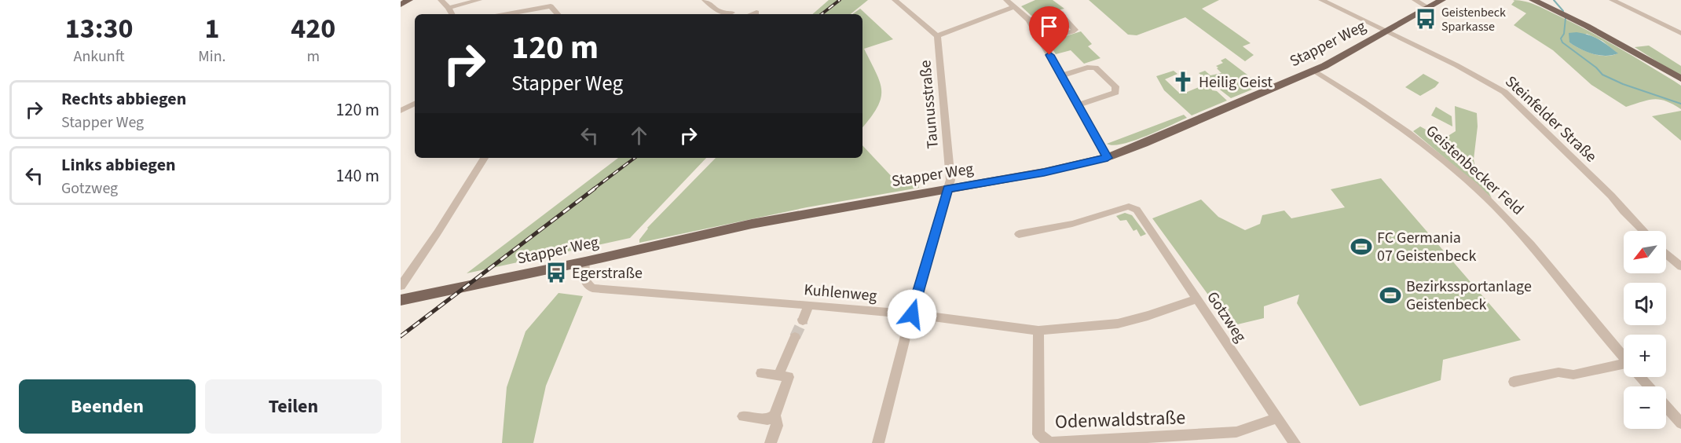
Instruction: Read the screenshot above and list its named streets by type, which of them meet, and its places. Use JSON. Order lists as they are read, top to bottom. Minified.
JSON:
{"streets":{"main road":["Stapper Weg"],"street":["Taunusstraße","Steinfelder Straße","Geistenbecker Feld","Kuhlenweg","Gotzweg","Odenwaldstraße"]},"crossings":[["Stapper Weg","Taunusstraße"],["Stapper Weg","Steinfelder Straße"],["Stapper Weg","Geistenbecker Feld"],["Stapper Weg","Kuhlenweg"],["Taunusstraße","Kuhlenweg"],["Kuhlenweg","Gotzweg"],["Kuhlenweg","Odenwaldstraße"],["Gotzweg","Odenwaldstraße"]],"places":{"bus stop":["Geistenbeck Sparkasse","Egerstraße"],"church":["Heilig Geist"],"sports":["FC Germania 07 Geistenbeck","Bezirkssportanlage Geistenbeck"]},"north":"bottom left","page":{"eta":["13:30","Ankunft","1","Min.","420","m"],"turn":["120 m","Stapper Weg"],"list":[{"name":"Rechts abbiegen","note":"Stapper Weg","value":"120 m"},{"name":"Links abbiegen","note":"Gotzweg","value":"140 m"}],"map_buttons":["+","−"],"buttons":["Beenden","Teilen"]}}
